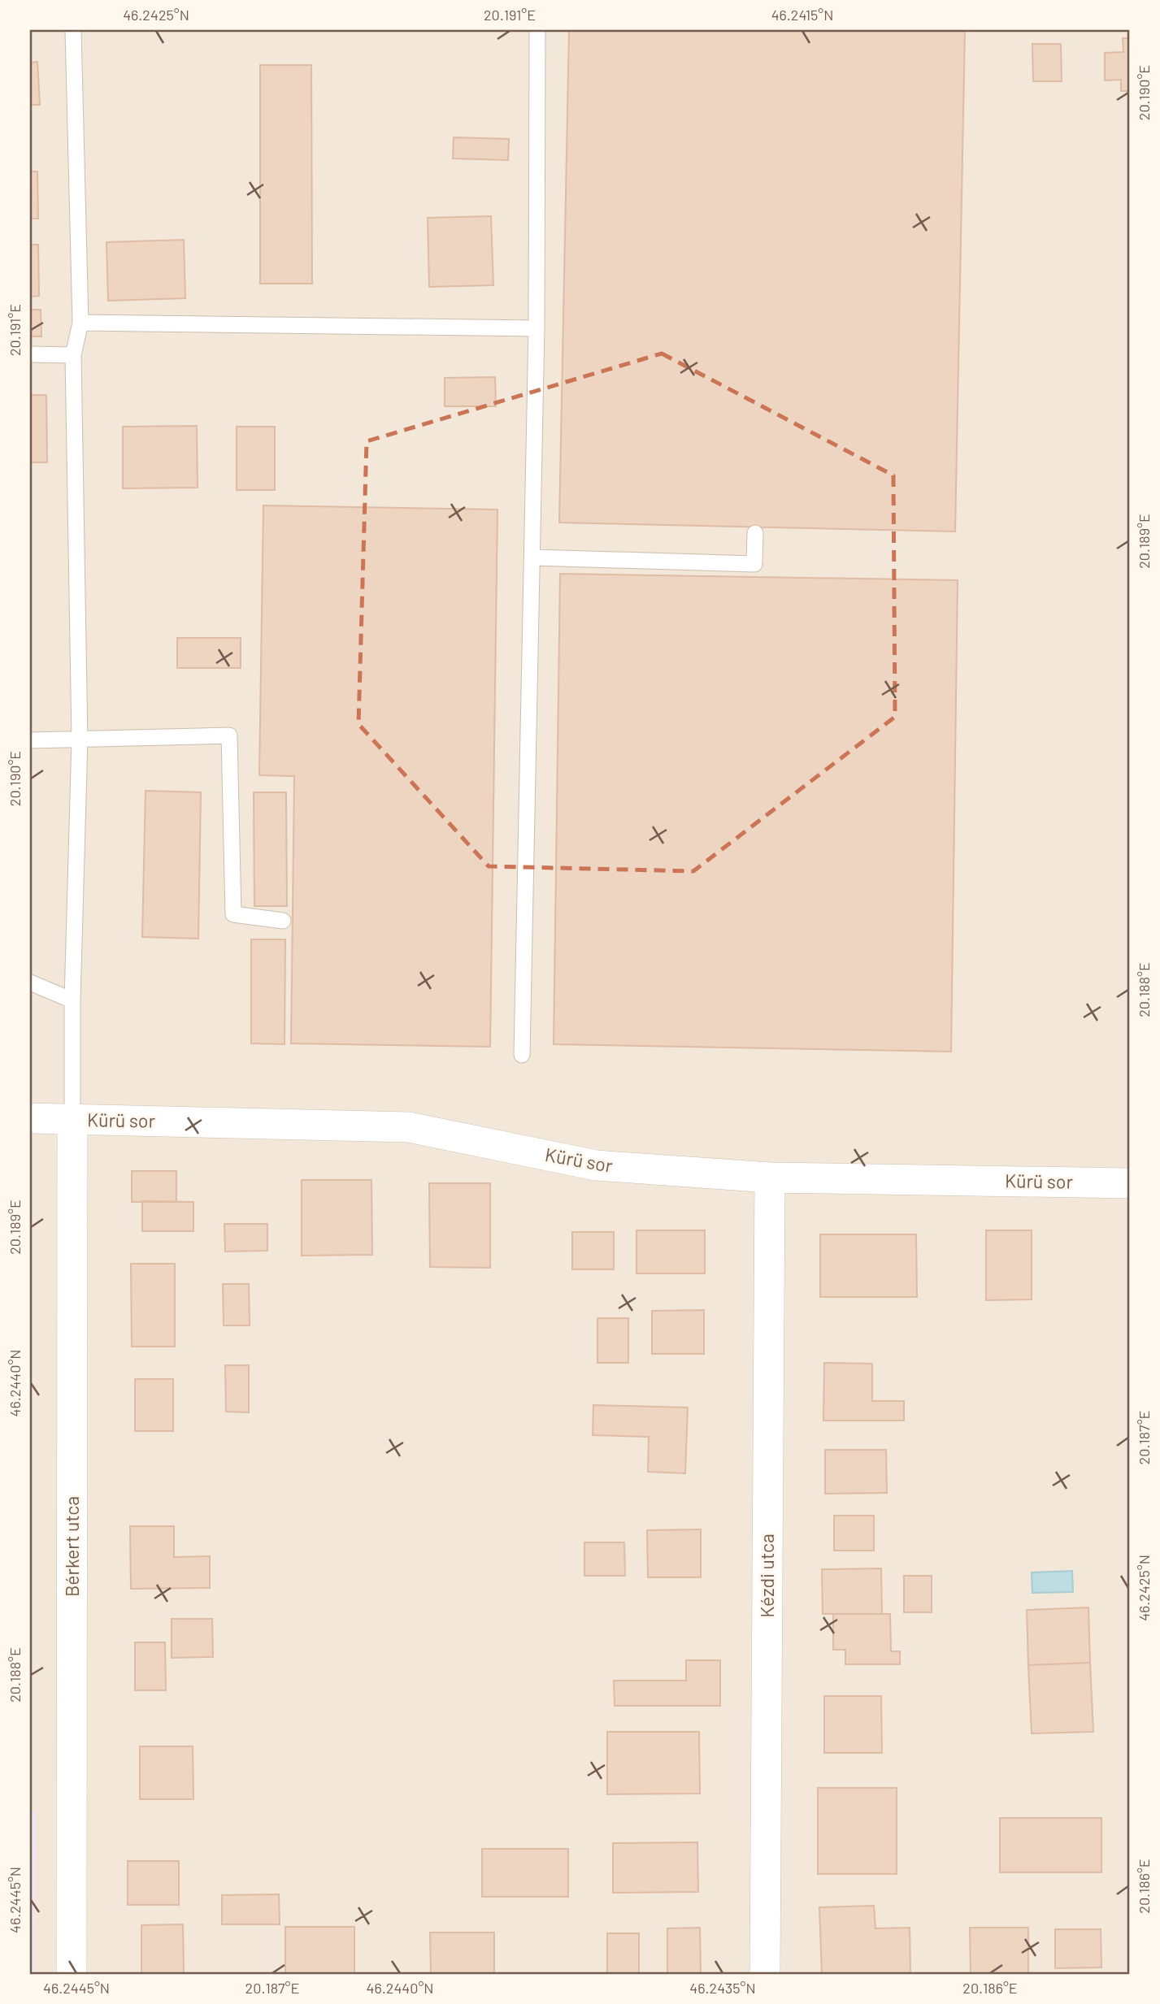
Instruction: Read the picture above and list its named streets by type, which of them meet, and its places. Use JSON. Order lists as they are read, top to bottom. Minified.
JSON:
{"streets":{"street":["Kürü sor","Bérkert utca","Kézdi utca"]},"crossings":[["Kürü sor","Bérkert utca"],["Kürü sor","Kézdi utca"]],"coordinates":["46.2425°N","20.191°E","46.2415°N","20.190°E","20.189°E","20.188°E","46.2440°N","20.187°E","20.186°E","46.2445°N","46.2435°N"]}
